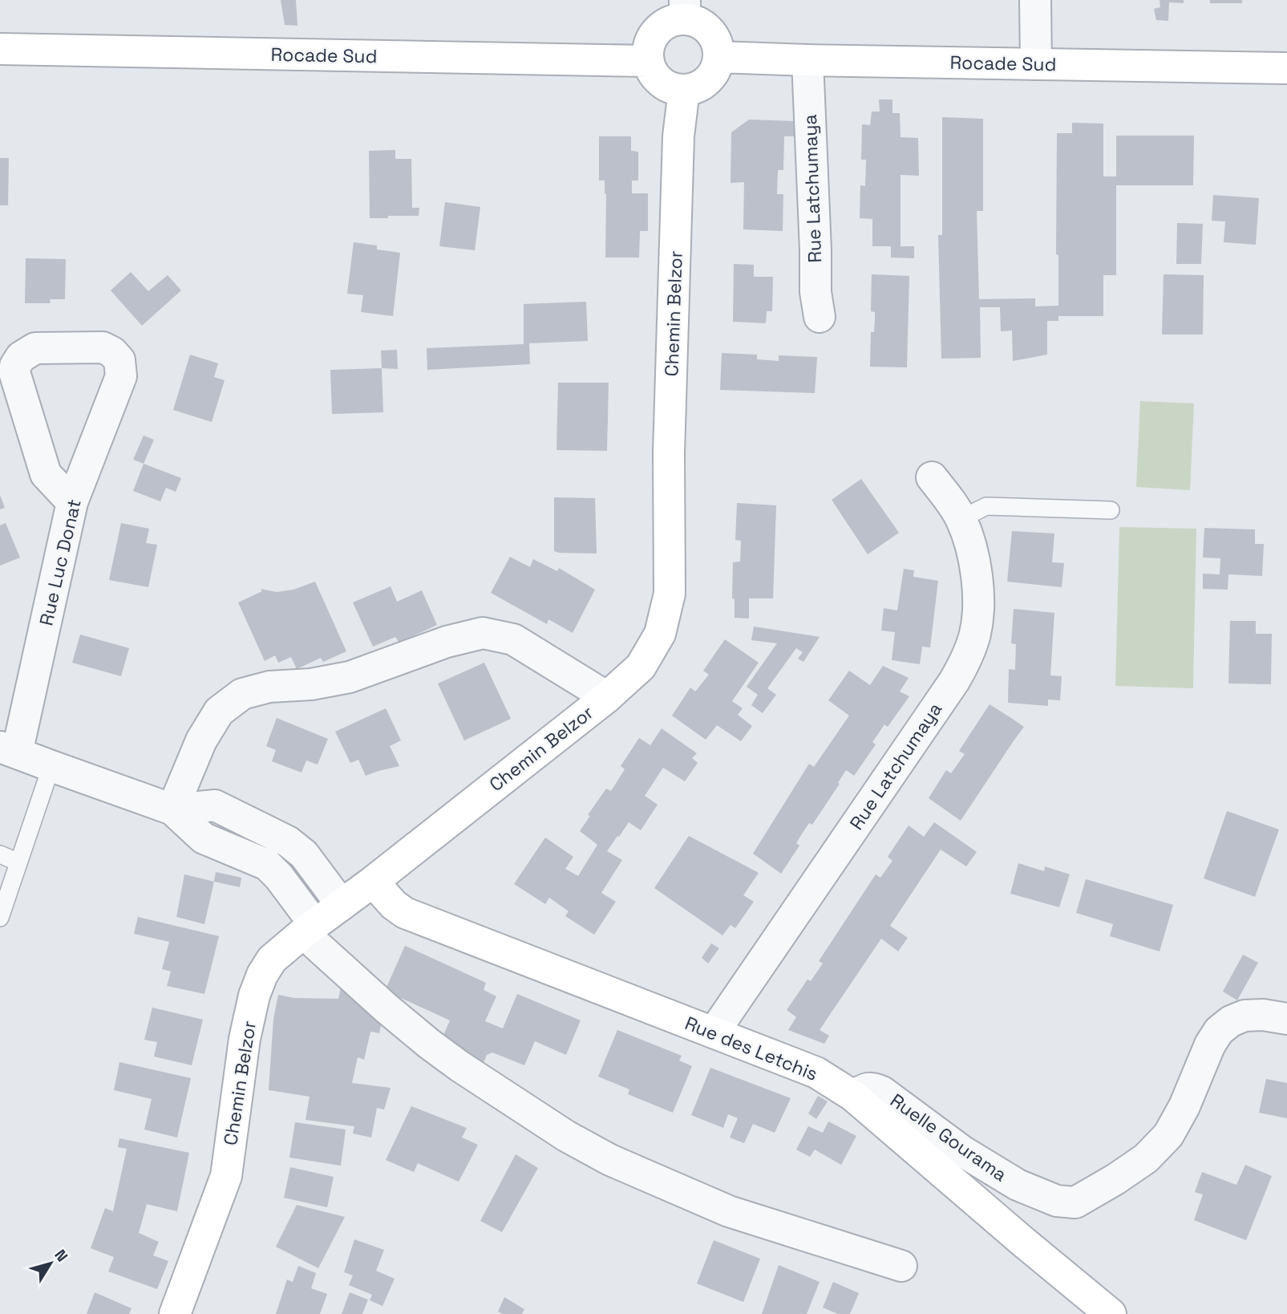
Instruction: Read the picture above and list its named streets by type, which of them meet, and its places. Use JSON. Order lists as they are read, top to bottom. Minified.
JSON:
{"streets":{"street":["Rocade Sud","Rue Latchumaya","Chemin Belzor","Rue Luc Donat","Rue des Letchis","Ruelle Gourama"]},"crossings":[["Rocade Sud","Rue Latchumaya"],["Rocade Sud","Chemin Belzor"],["Rue Latchumaya","Rue des Letchis"],["Chemin Belzor","Rue des Letchis"],["Rue des Letchis","Ruelle Gourama"]],"north":"top right"}
